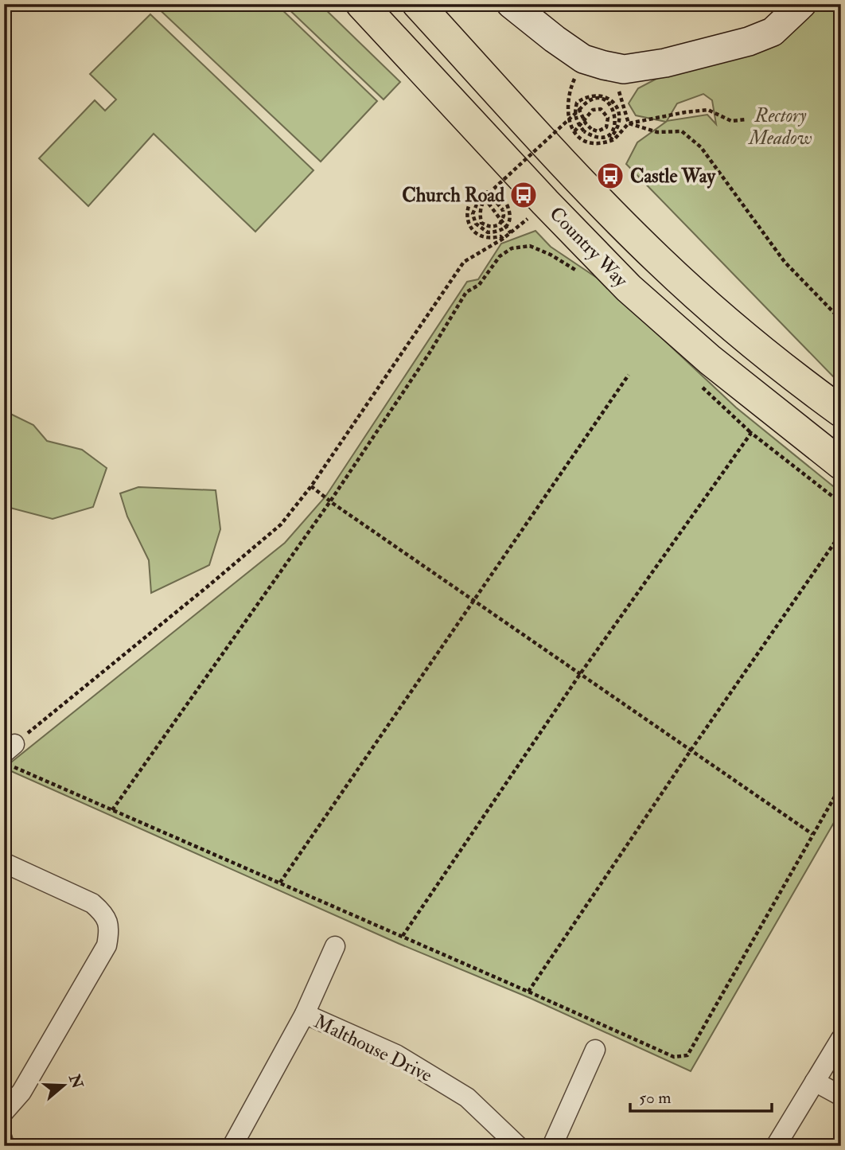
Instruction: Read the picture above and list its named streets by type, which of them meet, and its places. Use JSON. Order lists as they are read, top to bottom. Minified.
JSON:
{"streets":{"highway":["Country Way"],"street":["Malthouse Drive"]},"parks":["Rectory Meadow"],"places":{"bus stop":["Castle Way","Church Road"]},"scale_bar":"50 m","north":"right"}
